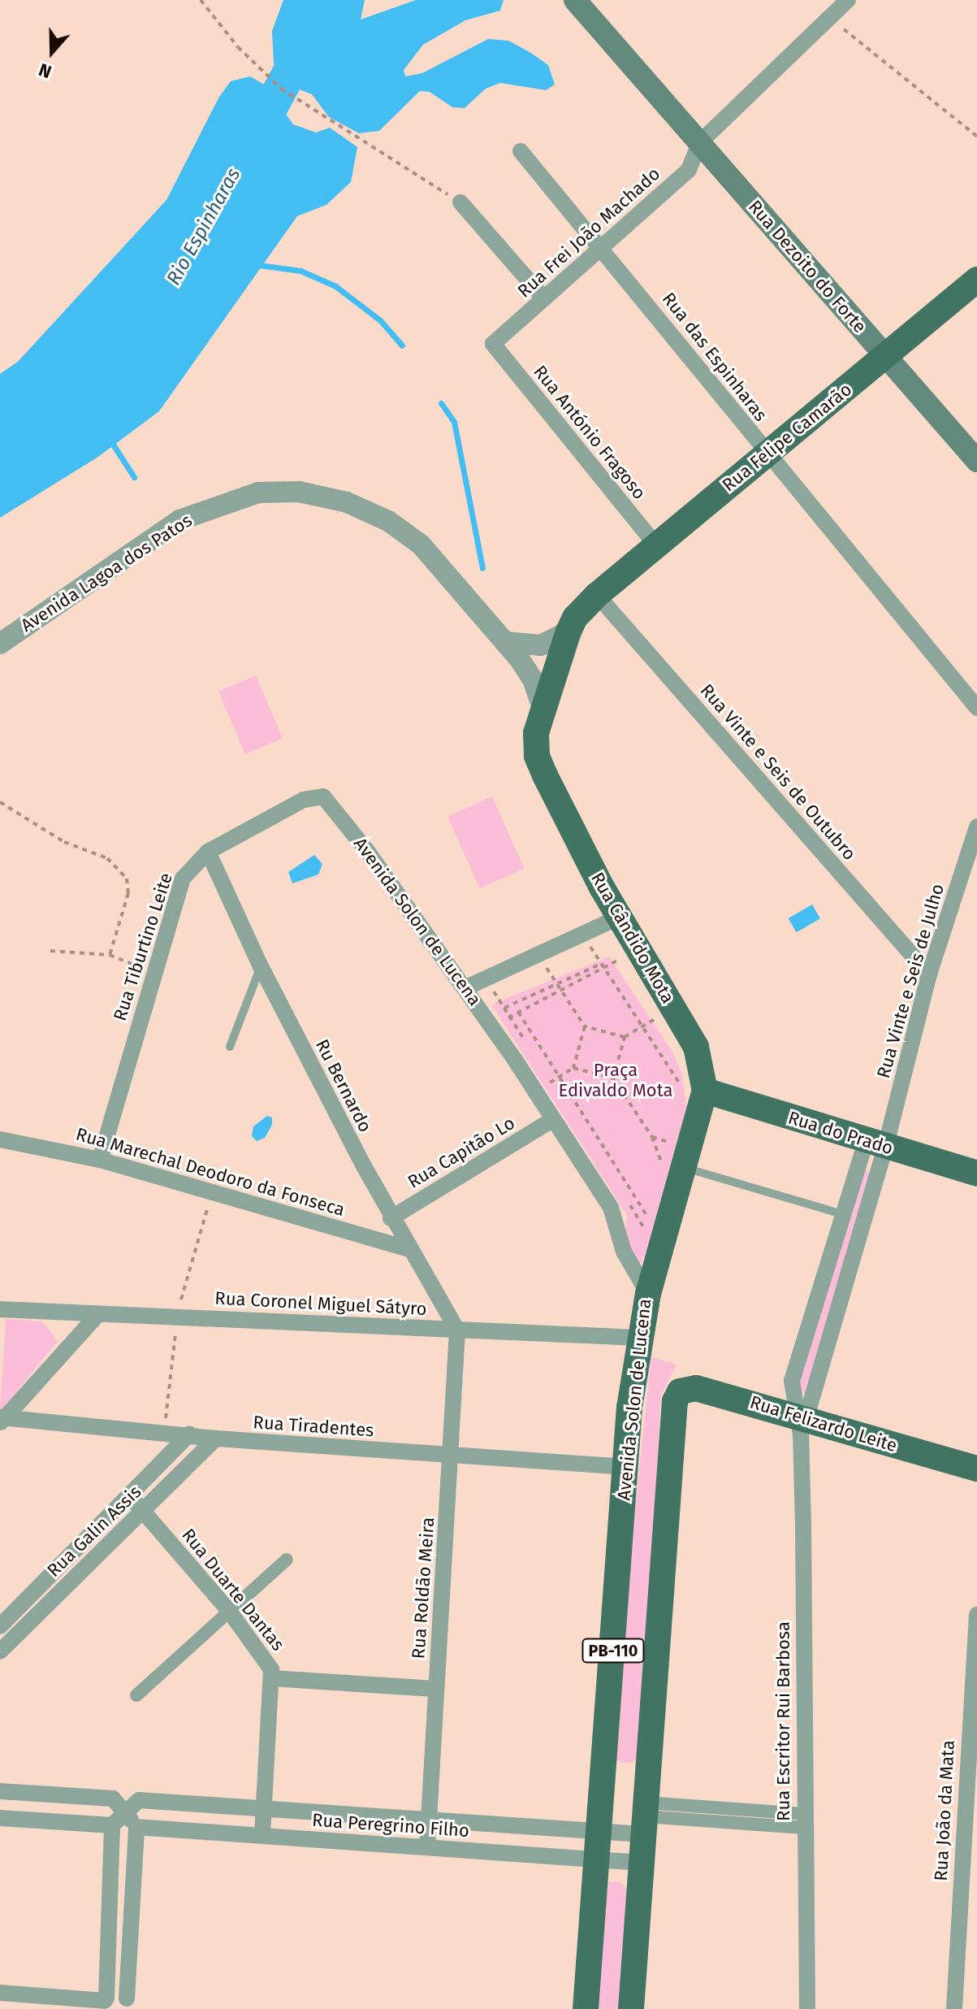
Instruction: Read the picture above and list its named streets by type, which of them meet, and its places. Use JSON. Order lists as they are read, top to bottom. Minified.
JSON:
{"streets":{"main road":["Rua Dezoito do Forte","Rua Felipe Camarão","Avenida Solon de Lucena","Rua Cândido Mota","Rua do Prado","Rua Felizardo Leite","PB-110"],"street":["Rua Frei João Machado","Rua das Espinharas","Rua António Fragoso","Avenida Lagoa dos Patos","Rua Vinte e Seis de Outubro","Rua Tiburtino Leite","Rua Vinte e Seis de Julho","Ru Bernardo","Rua Capitão Lo","Rua Marechal Deodoro da Fonseca","Rua Coronel Miguel Sátyro","Rua Tiradentes","Rua Galin Assis","Rua Roldão Meira","Rua Duarte Dantas","Rua Escritor Rui Barbosa","Rua João da Mata","Rua Peregrino Filho"]},"crossings":[["Rua Frei João Machado","Rua Dezoito do Forte"],["Rua Frei João Machado","Rua das Espinharas"],["Rua Frei João Machado","Rua António Fragoso"],["Rua Dezoito do Forte","Rua Felipe Camarão"],["Rua das Espinharas","Rua Felipe Camarão"],["Rua António Fragoso","Rua Felipe Camarão"],["Rua Felipe Camarão","Rua Vinte e Seis de Outubro"],["Rua Felipe Camarão","Rua Cândido Mota"],["Avenida Lagoa dos Patos","Rua Cândido Mota"],["Rua Vinte e Seis de Outubro","Rua Cândido Mota"],["Rua Vinte e Seis de Outubro","Rua Vinte e Seis de Julho"],["Avenida Solon de Lucena","Rua Cândido Mota"],["Avenida Solon de Lucena","Rua Tiburtino Leite"],["Avenida Solon de Lucena","Rua Capitão Lo"],["Avenida Solon de Lucena","Rua Coronel Miguel Sátyro"],["Avenida Solon de Lucena","Rua Tiradentes"],["Avenida Solon de Lucena","Rua Peregrino Filho"],["Rua Cândido Mota","Rua do Prado"],["Rua Tiburtino Leite","Ru Bernardo"],["Rua Tiburtino Leite","Rua Marechal Deodoro da Fonseca"],["Rua Vinte e Seis de Julho","Rua do Prado"],["Rua Vinte e Seis de Julho","Rua Escritor Rui Barbosa"],["Ru Bernardo","Rua Capitão Lo"],["Ru Bernardo","Rua Marechal Deodoro da Fonseca"],["Ru Bernardo","Rua Coronel Miguel Sátyro"],["Ru Bernardo","Rua Roldão Meira"],["Rua do Prado","Rua Escritor Rui Barbosa"],["Rua Coronel Miguel Sátyro","Rua Roldão Meira"],["Rua Felizardo Leite","PB-110"],["Rua Felizardo Leite","Rua Escritor Rui Barbosa"],["Rua Tiradentes","Rua Galin Assis"],["Rua Tiradentes","Rua Roldão Meira"],["Rua Galin Assis","Rua Duarte Dantas"],["Rua Roldão Meira","Rua Peregrino Filho"],["Rua Duarte Dantas","Rua Peregrino Filho"],["PB-110","Rua Peregrino Filho"]],"water":["Rio Espinharas"],"parks":["Praça Edivaldo Mota"],"north":"bottom"}
